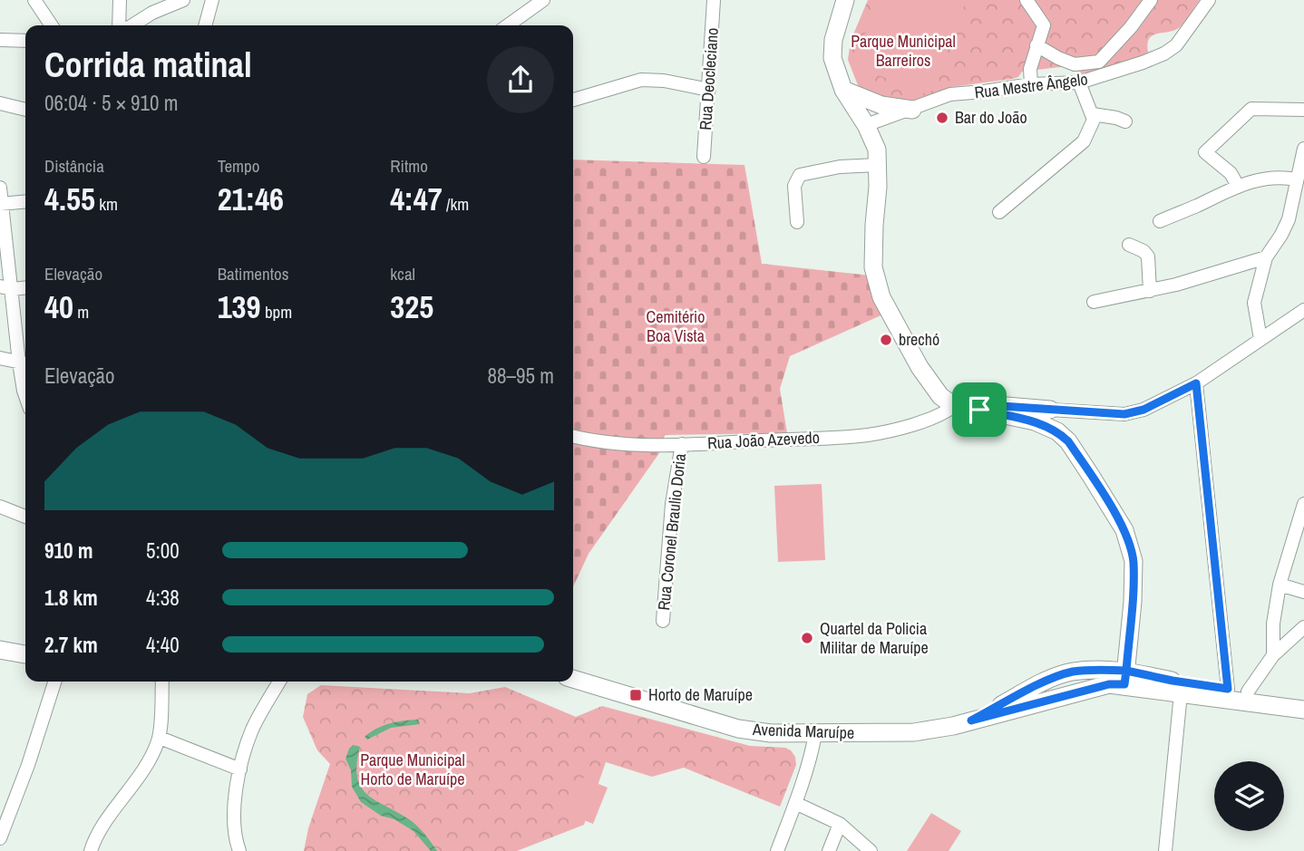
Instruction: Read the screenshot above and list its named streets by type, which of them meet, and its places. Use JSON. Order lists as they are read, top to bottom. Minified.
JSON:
{"streets":{"main road":["Avenida Maruípe"],"street":["Rua Deocleciano","Rua Mestre Ângelo","Rua João Azevedo","Rua Coronel Braulio Doria"]},"crossings":[["Rua João Azevedo","Rua Coronel Braulio Doria"]],"parks":["Parque Municipal Barreiros","Cemitério Boa Vista","Parque Municipal Horto de Maruípe"],"places":{"other":["Bar do João","brechó","Quartel da Policia Militar de Maruípe"],"transit":["Horto de Maruípe"]},"page":{"heading":["Corrida matinal","06:04 · 5 × 910 m"],"stats":[["Distância","4.55 km"],["Tempo","21:46"],["Ritmo","4:47 /km"],["Elevação","40 m"],["Batimentos","139 bpm"],["kcal","325"]],"chart":["Elevação","88–95 m"],"list":[{"name":"910 m","note":"5:00"},{"name":"1.8 km","note":"4:38"},{"name":"2.7 km","note":"4:40"}]}}
